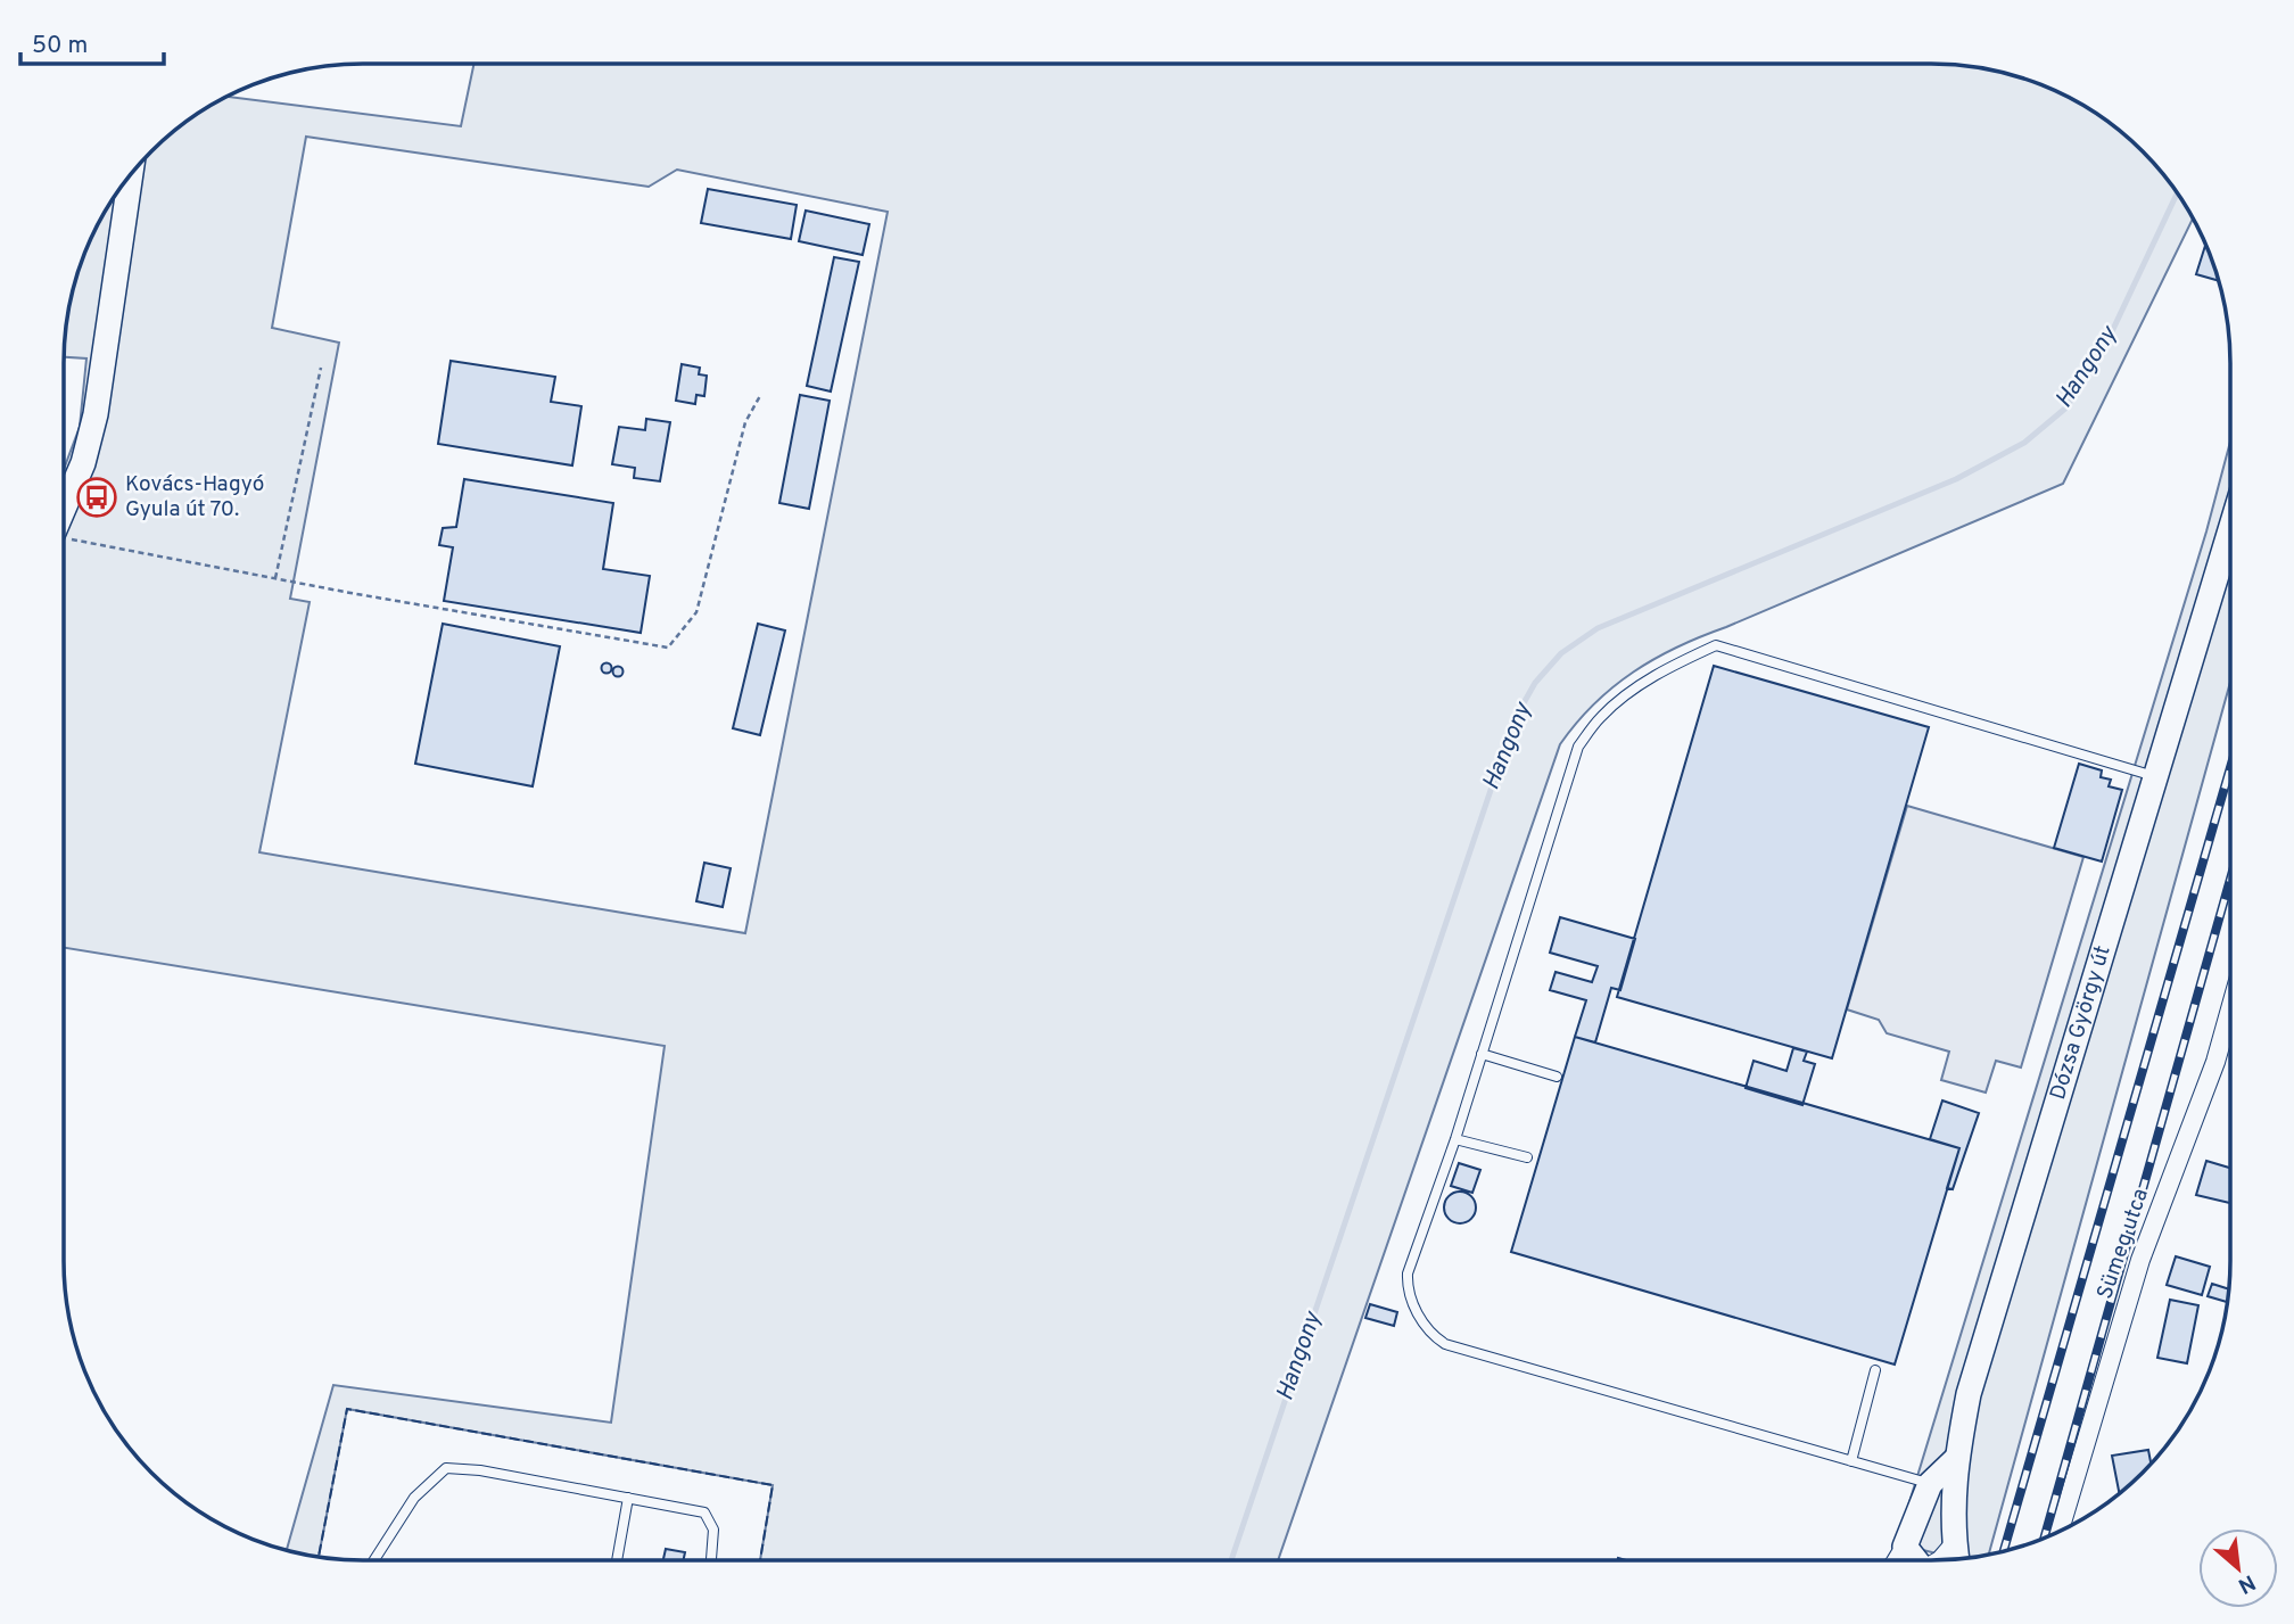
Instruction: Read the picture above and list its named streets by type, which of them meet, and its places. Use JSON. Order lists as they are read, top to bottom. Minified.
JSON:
{"streets":{"main road":["Dózsa György út"],"street":["Sümeg utca"]},"water":["Hangony"],"places":{"bus stop":["Kovács-Hagyó Gyula út 70."]},"scale_bar":"50 m","north":"bottom right"}
